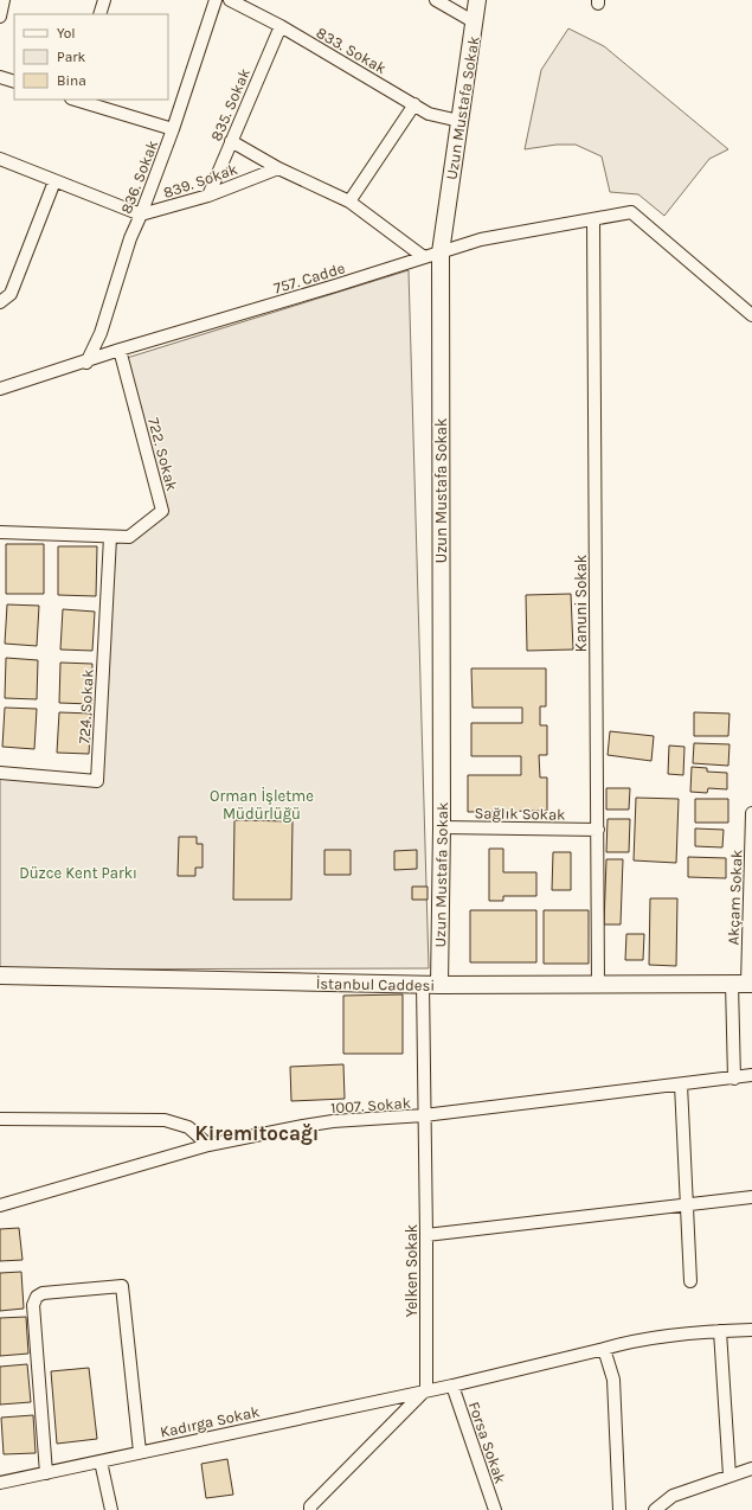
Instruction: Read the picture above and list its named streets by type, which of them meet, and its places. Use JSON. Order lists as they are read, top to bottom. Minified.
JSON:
{"streets":{"street":["833. Sokak","835. Sokak","Uzun Mustafa Sokak","836. Sokak","839. Sokak","757. Cadde","722. Sokak","Kanuni Sokak","724. Sokak","Sağlık Sokak","Akçam Sokak","İstanbul Caddesi","1007. Sokak","Yelken Sokak","Kadırga Sokak","Forsa Sokak"]},"crossings":[["833. Sokak","835. Sokak"],["833. Sokak","Uzun Mustafa Sokak"],["835. Sokak","839. Sokak"],["Uzun Mustafa Sokak","757. Cadde"],["Uzun Mustafa Sokak","Sağlık Sokak"],["Uzun Mustafa Sokak","İstanbul Caddesi"],["Uzun Mustafa Sokak","Yelken Sokak"],["836. Sokak","839. Sokak"],["836. Sokak","757. Cadde"],["757. Cadde","722. Sokak"],["757. Cadde","Kanuni Sokak"],["722. Sokak","724. Sokak"],["Kanuni Sokak","Sağlık Sokak"],["Kanuni Sokak","İstanbul Caddesi"],["Akçam Sokak","İstanbul Caddesi"],["Akçam Sokak","1007. Sokak"],["İstanbul Caddesi","Yelken Sokak"],["1007. Sokak","Yelken Sokak"],["Yelken Sokak","Kadırga Sokak"],["Kadırga Sokak","Forsa Sokak"]],"districts":["Kiremitocağı"],"parks":["Orman İşletme Müdürlüğü","Düzce Kent Parkı"],"legend":["Yol","Park","Bina"]}
